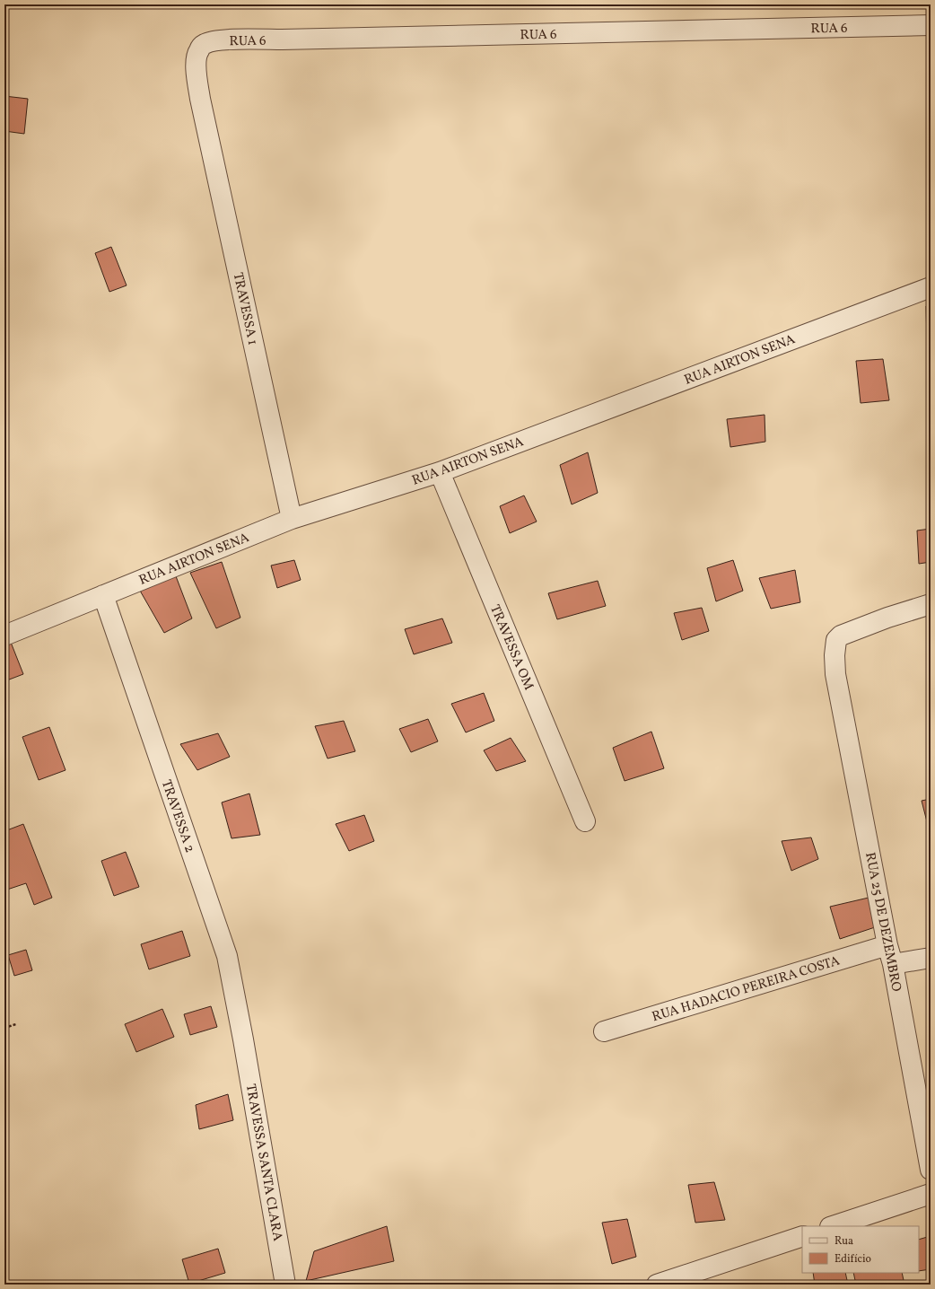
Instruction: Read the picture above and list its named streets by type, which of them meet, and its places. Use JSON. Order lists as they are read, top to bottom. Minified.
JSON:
{"streets":{"street":["RUA 6","TRAVESSA 1","RUA AIRTON SENA","TRAVESSA OM","TRAVESSA 2","RUA 25 DE DEZEMBRO","RUA HADACIO PEREIRA COSTA","TRAVESSA SANTA CLARA"]},"crossings":[["RUA 6","TRAVESSA 1"],["TRAVESSA 1","RUA AIRTON SENA"],["RUA AIRTON SENA","TRAVESSA OM"],["RUA AIRTON SENA","TRAVESSA 2"],["TRAVESSA 2","TRAVESSA SANTA CLARA"],["RUA 25 DE DEZEMBRO","RUA HADACIO PEREIRA COSTA"]],"legend":["Rua","Edifício"]}
